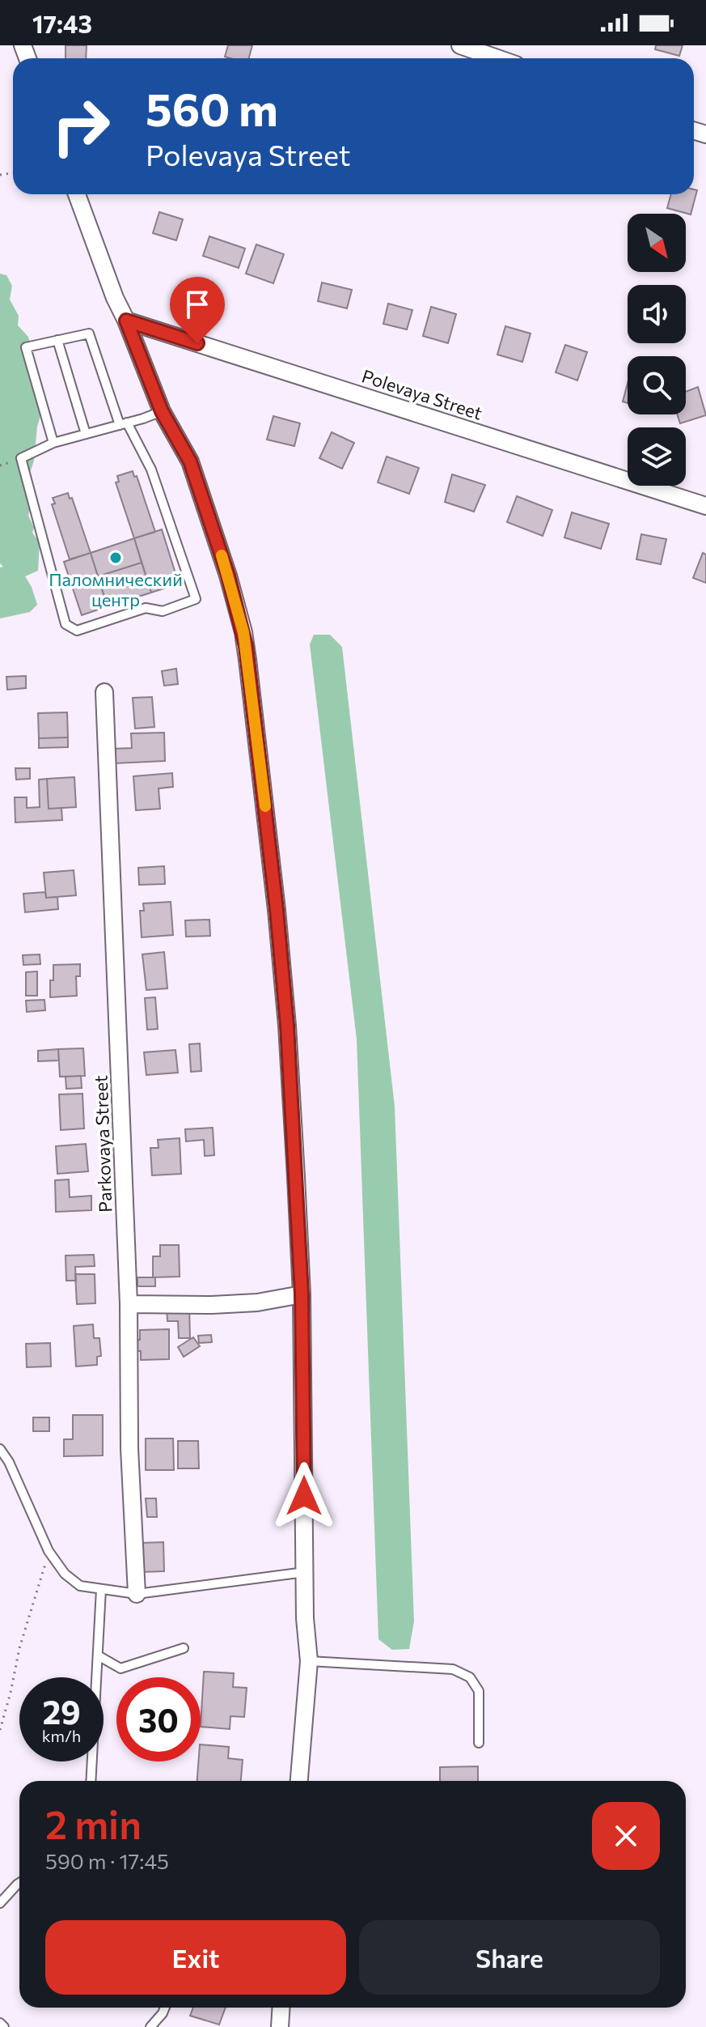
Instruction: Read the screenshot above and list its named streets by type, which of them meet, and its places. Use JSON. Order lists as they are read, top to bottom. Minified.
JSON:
{"streets":{"street":["Polevaya Street","Parkovaya Street"]},"places":["Паломнический центр"],"north":"bottom right","page":{"status":"17:43","turn":["560 m","Polevaya Street"],"speed":"29 km/h","limit":"30","heading":["2 min","590 m · 17:45"],"buttons":["Exit","Share"]}}
